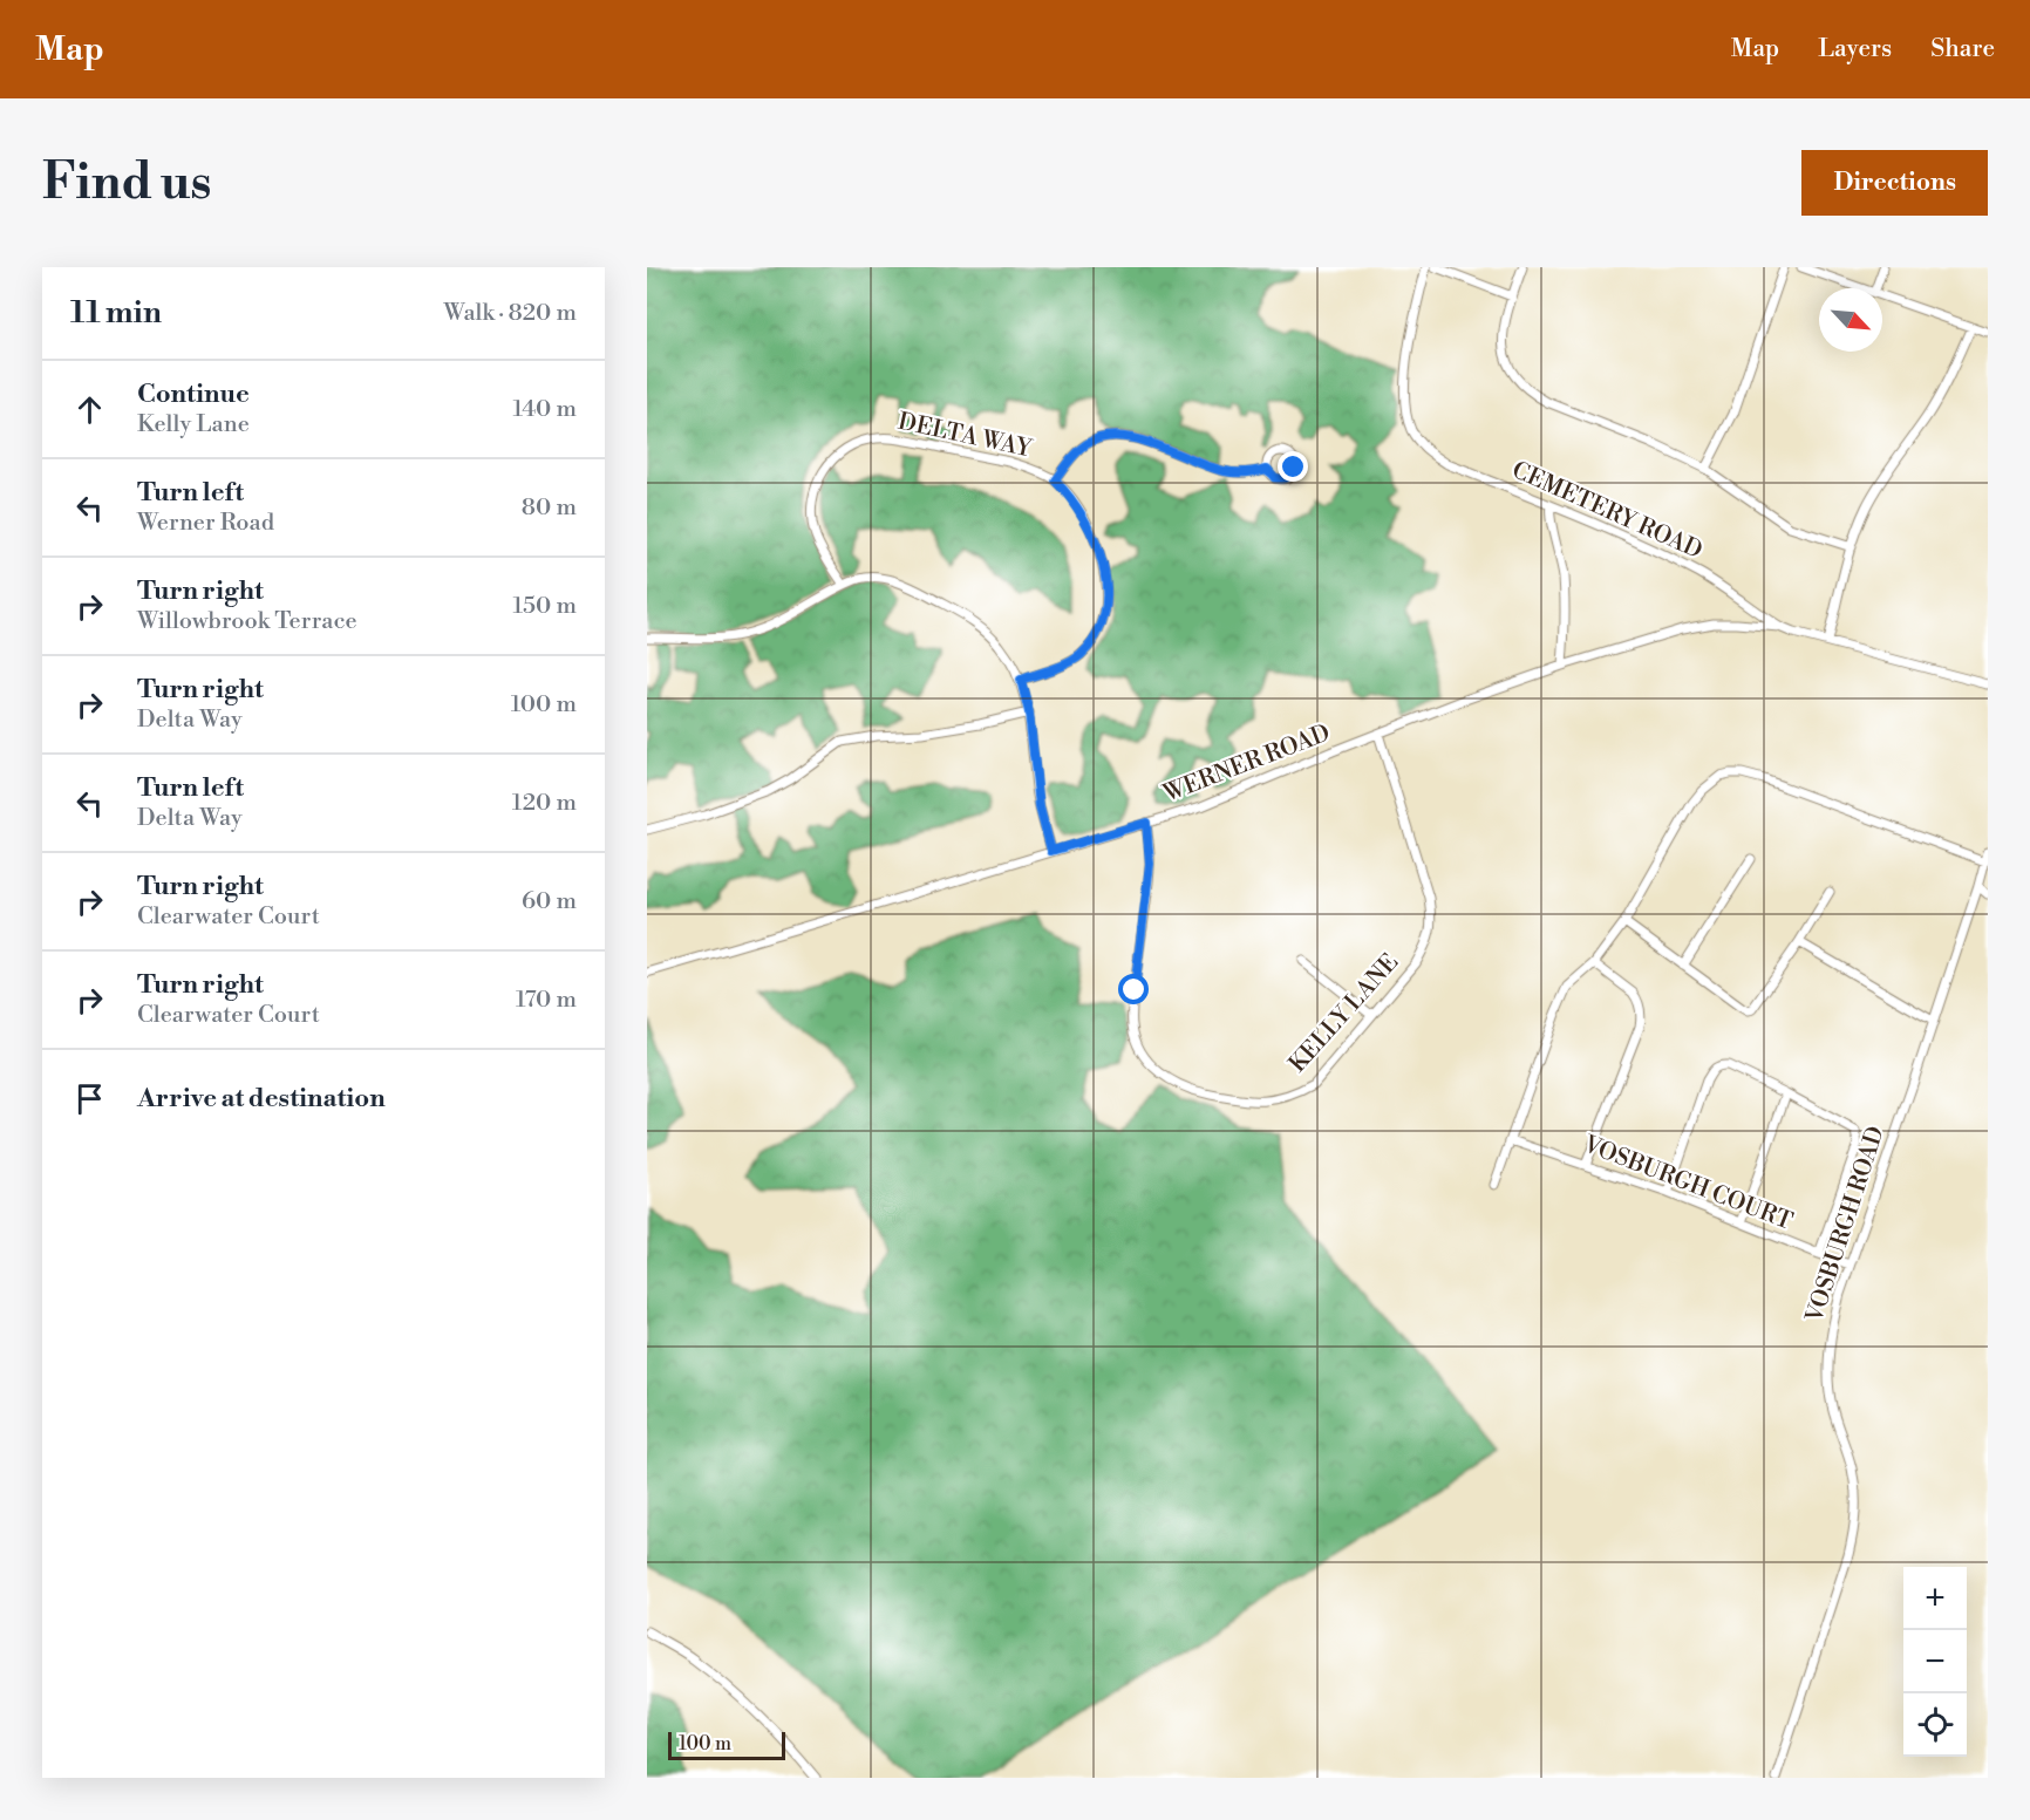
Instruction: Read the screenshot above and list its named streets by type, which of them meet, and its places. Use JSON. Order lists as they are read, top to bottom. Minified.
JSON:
{"streets":{"street":["DELTA WAY","CEMETERY ROAD","WERNER ROAD","KELLY LANE","VOSBURGH COURT","VOSBURGH ROAD"]},"crossings":[["CEMETERY ROAD","WERNER ROAD"],["WERNER ROAD","KELLY LANE"],["VOSBURGH COURT","VOSBURGH ROAD"]],"scale_bar":"100 m","north":"bottom right","page":{"header":"Map","nav":["Map","Layers","Share"],"buttons":"Directions","title":"Find us","heading":["11 min","Walk · 820 m"],"list":[["Continue","Kelly Lane","140 m"],["Turn left","Werner Road","80 m"],["Turn right","Willowbrook Terrace","150 m"],["Turn right","Delta Way","100 m"],["Turn left","Delta Way","120 m"],["Turn right","Clearwater Court","60 m"],["Turn right","Clearwater Court","170 m"],"Arrive at destination"],"map_buttons":["+","−"],"scale":"100 m"}}
